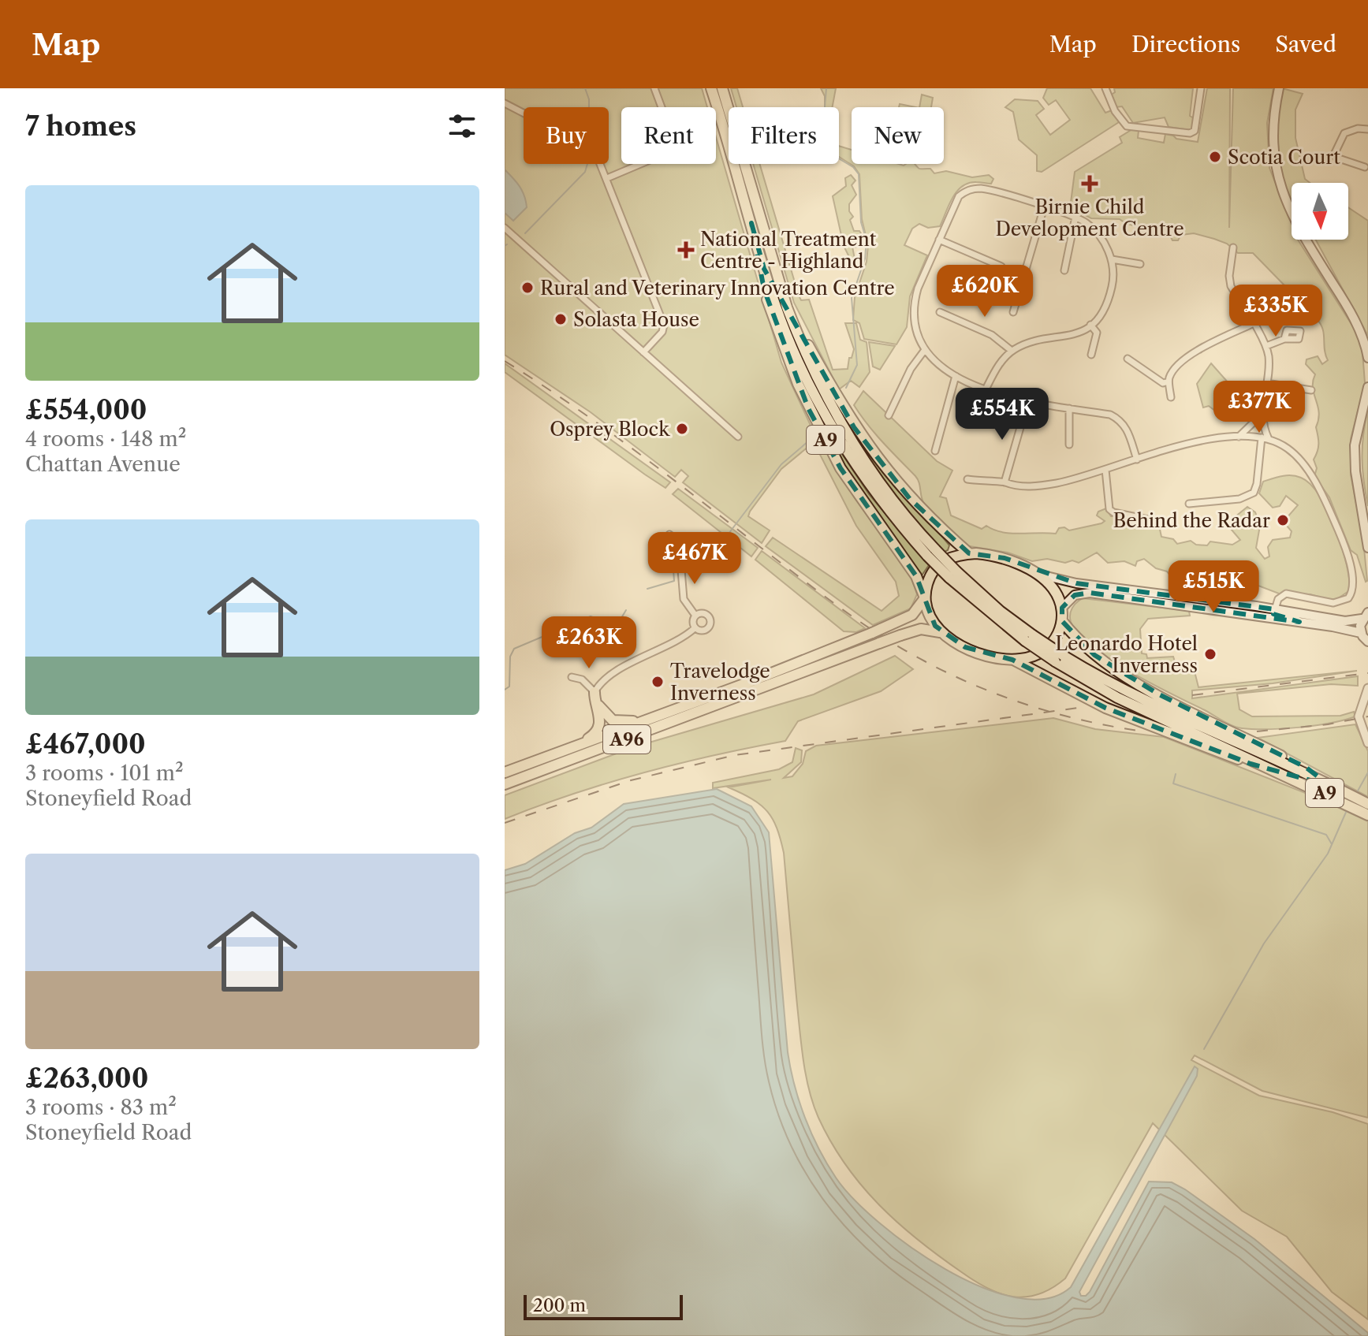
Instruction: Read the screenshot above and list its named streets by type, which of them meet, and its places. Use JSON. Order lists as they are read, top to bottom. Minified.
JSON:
{"streets":{"highway":["A9","A96"]},"crossings":[["A9","A96"]],"places":{"other":["Scotia Court","Rural and Veterinary Innovation Centre","Solasta House","Osprey Block","Behind the Radar","Leonardo Hotel Inverness","Travelodge Inverness"],"health":["Birnie Child Development Centre","National Treatment Centre - Highland"]},"scale_bar":"200 m","north":"bottom","page":{"header":"Map","nav":["Map","Directions","Saved"],"heading":"7 homes","chip":["Buy","Rent","Filters","New"],"list":[{"name":"£554,000","note":"4 rooms · 148 m² · Chattan Avenue"},{"name":"£467,000","note":"3 rooms · 101 m² · Stoneyfield Road"},{"name":"£263,000","note":"3 rooms · 83 m² · Stoneyfield Road"}],"price":["£620K","£335K","£377K","£554K","£467K","£515K","£263K"],"scale":"200 m"}}
